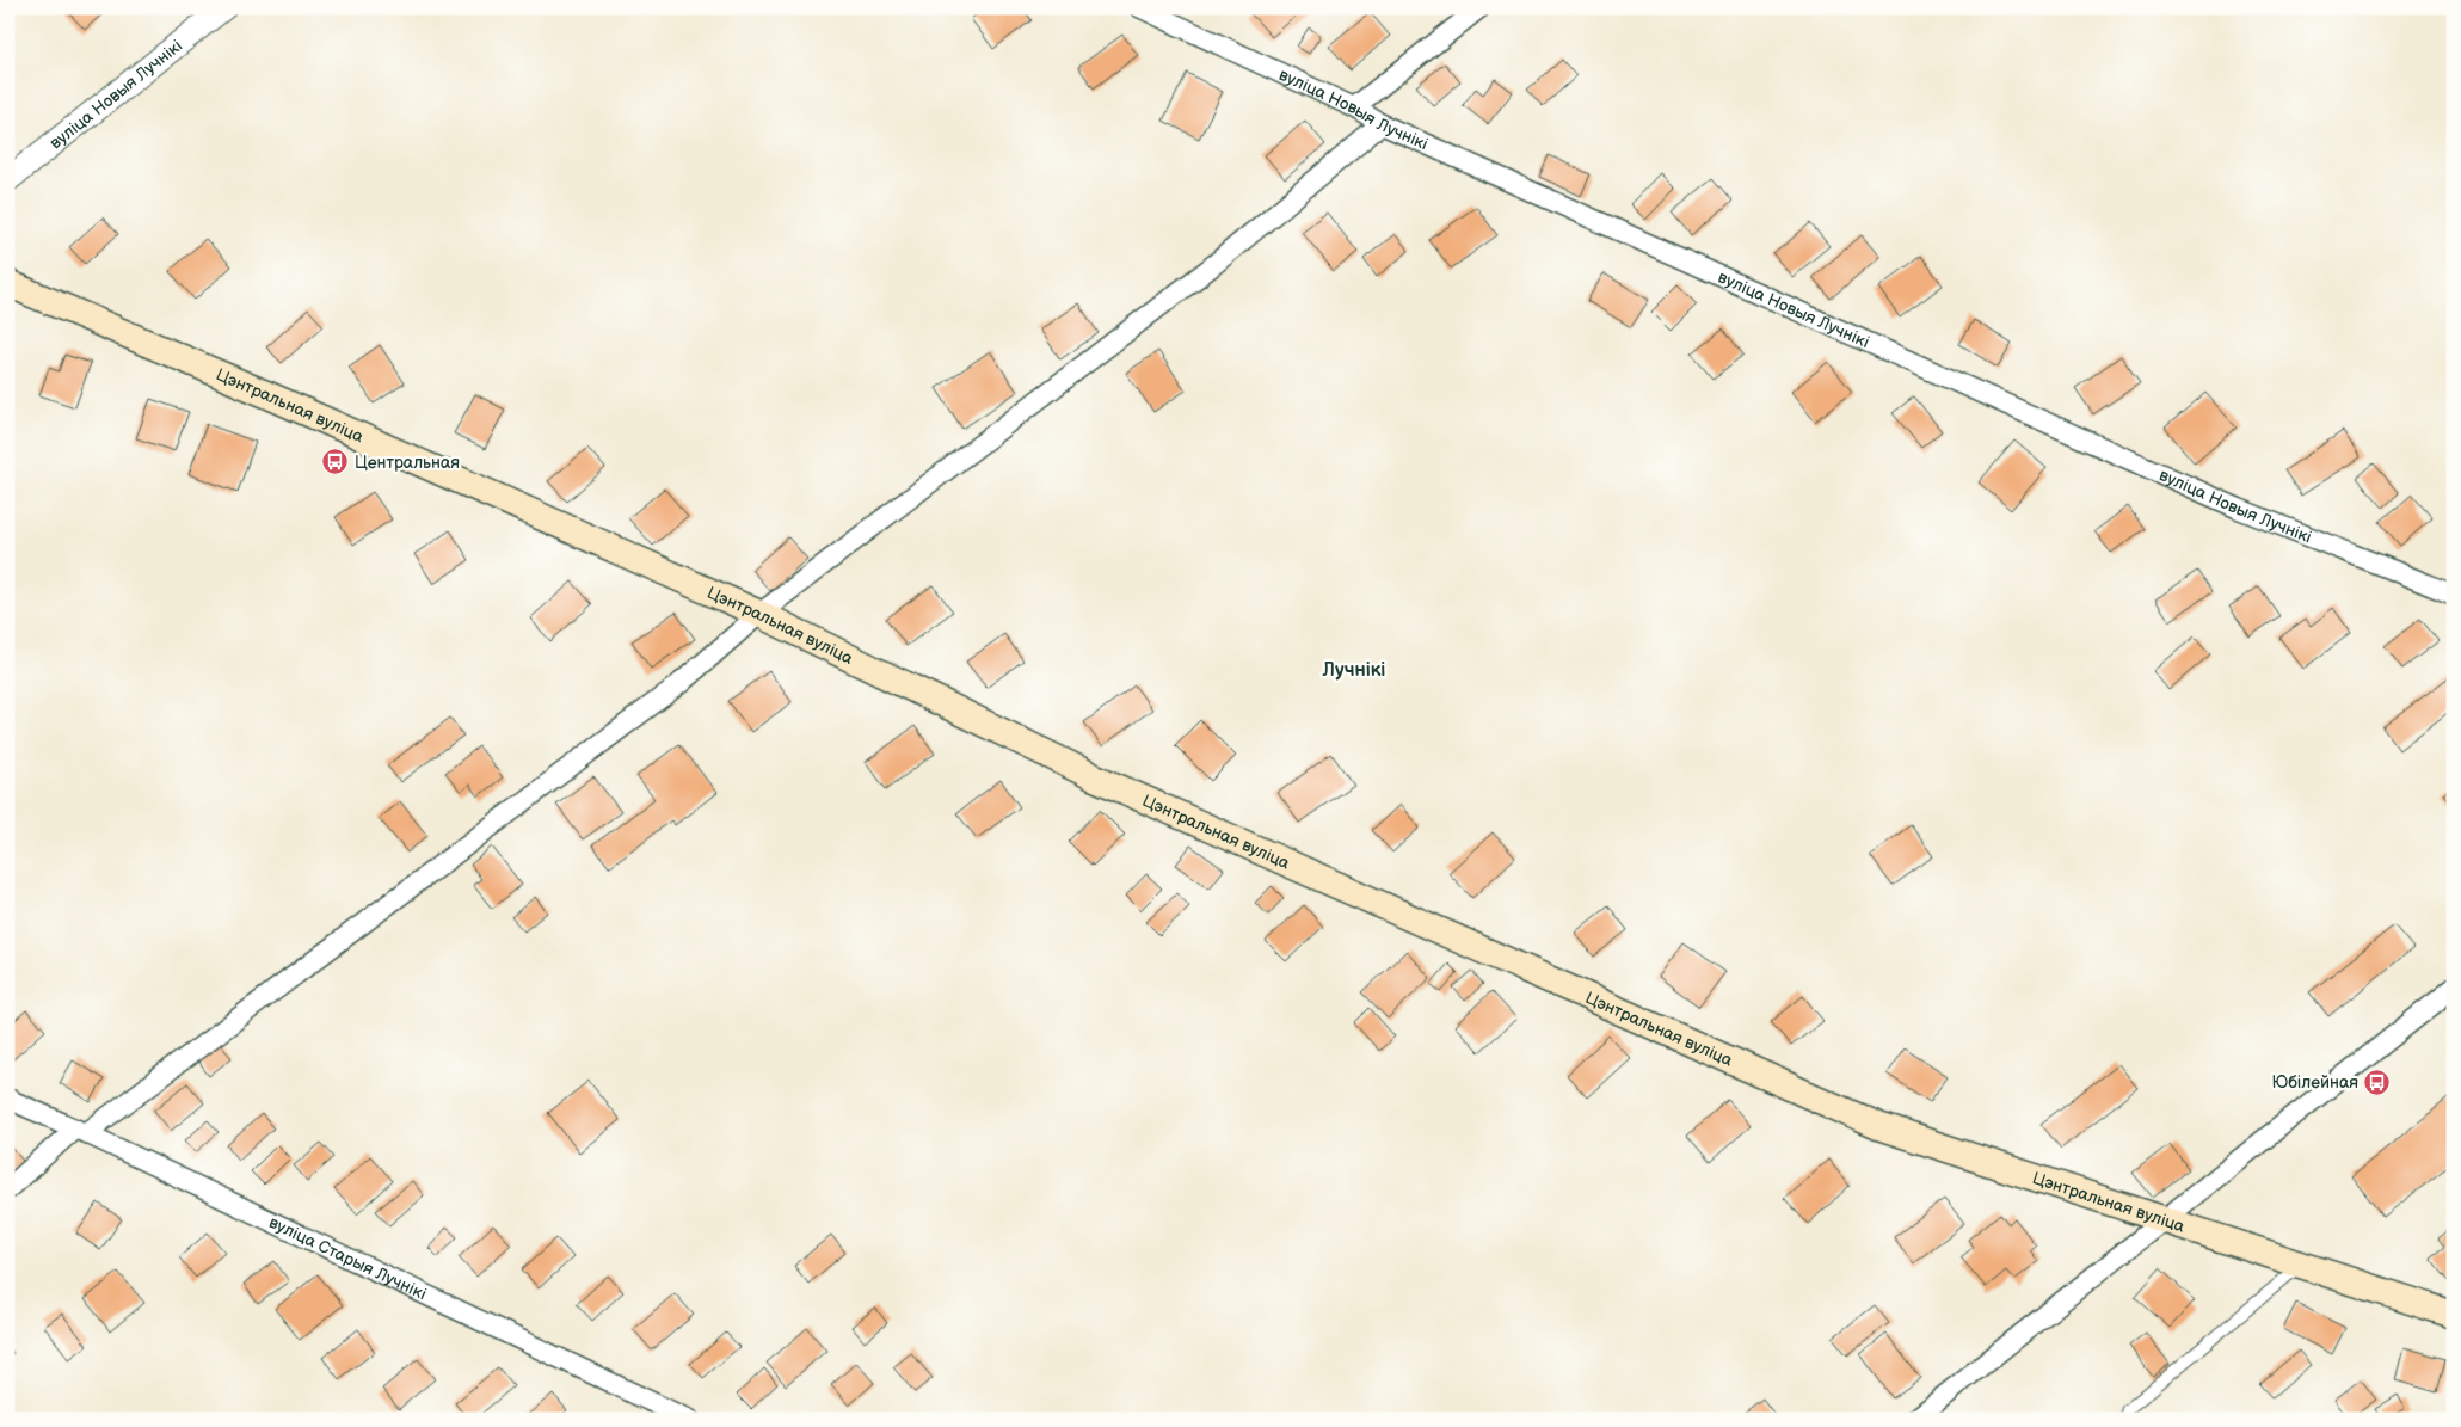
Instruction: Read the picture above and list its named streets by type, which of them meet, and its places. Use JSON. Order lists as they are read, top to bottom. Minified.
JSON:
{"streets":{"main road":["Цэнтральная вуліца"],"street":["вуліца Новыя Лучнікі","вуліца Старыя Лучнікі"]},"districts":["Лучнікі"],"places":{"bus stop":["Центральная","Юбілейная"]}}
